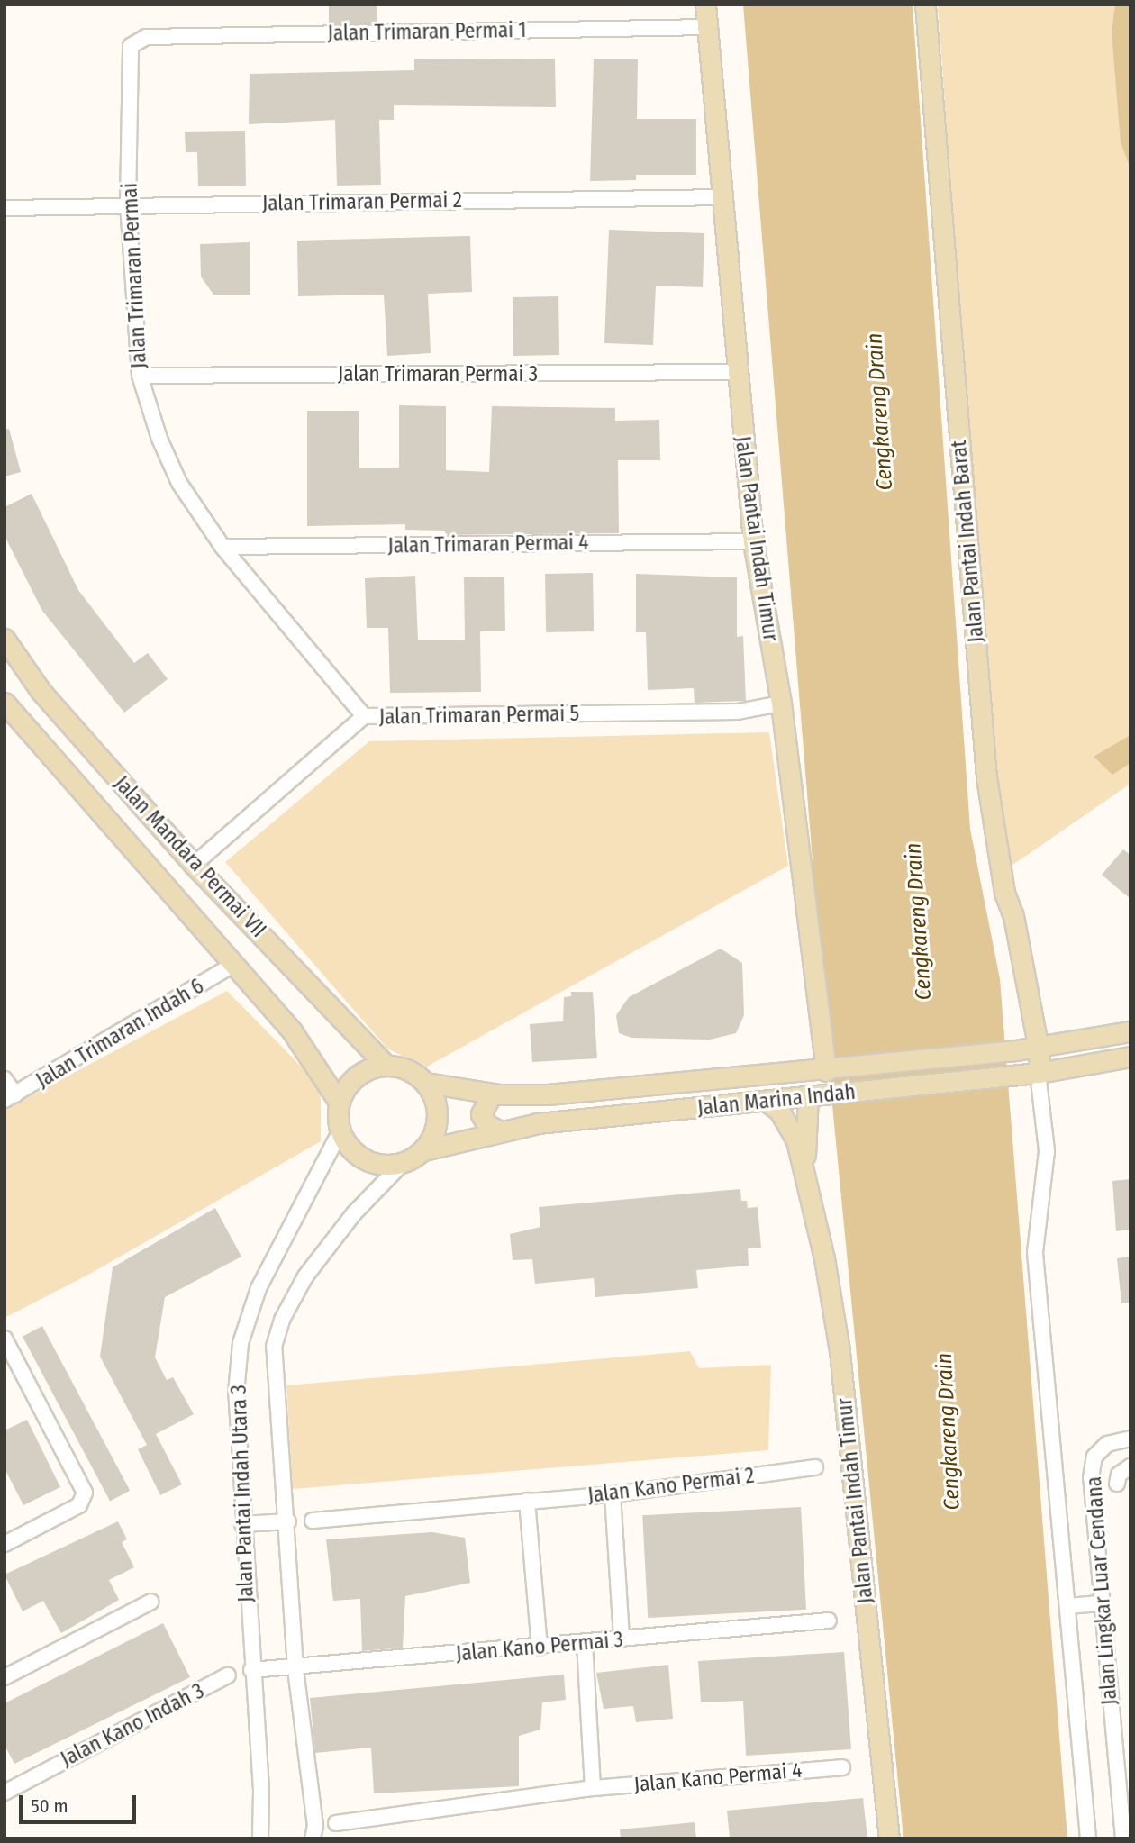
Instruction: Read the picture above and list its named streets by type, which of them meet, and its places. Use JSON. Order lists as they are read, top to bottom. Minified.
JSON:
{"streets":{"main road":["Jalan Pantai Indah Timur","Jalan Pantai Indah Barat","Jalan Mandara Permai VII","Jalan Marina Indah"],"street":["Jalan Trimaran Permai 1","Jalan Trimaran Permai 2","Jalan Trimaran Permai","Jalan Trimaran Permai 3","Jalan Trimaran Permai 4","Jalan Trimaran Permai 5","Jalan Trimaran Indah 6","Jalan Kano Permai 2","Jalan Pantai Indah Utara 3","Jalan Lingkar Luar Cendana","Jalan Kano Permai 3","Jalan Kano Indah 3","Jalan Kano Permai 4"]},"crossings":[["Jalan Trimaran Permai 1","Jalan Trimaran Permai"],["Jalan Trimaran Permai 1","Jalan Pantai Indah Timur"],["Jalan Trimaran Permai 2","Jalan Trimaran Permai"],["Jalan Trimaran Permai 2","Jalan Pantai Indah Timur"],["Jalan Trimaran Permai","Jalan Trimaran Permai 3"],["Jalan Trimaran Permai","Jalan Trimaran Permai 4"],["Jalan Trimaran Permai","Jalan Trimaran Permai 5"],["Jalan Trimaran Permai 3","Jalan Pantai Indah Timur"],["Jalan Pantai Indah Timur","Jalan Trimaran Permai 4"],["Jalan Pantai Indah Timur","Jalan Trimaran Permai 5"],["Jalan Pantai Indah Timur","Jalan Marina Indah"],["Jalan Pantai Indah Barat","Jalan Marina Indah"],["Jalan Trimaran Permai 5","Jalan Mandara Permai VII"],["Jalan Mandara Permai VII","Jalan Trimaran Indah 6"],["Jalan Mandara Permai VII","Jalan Marina Indah"],["Jalan Mandara Permai VII","Jalan Pantai Indah Utara 3"],["Jalan Marina Indah","Jalan Pantai Indah Utara 3"],["Jalan Pantai Indah Utara 3","Jalan Kano Permai 3"]],"water":["Cengkareng Drain"],"scale_bar":"50 m"}
